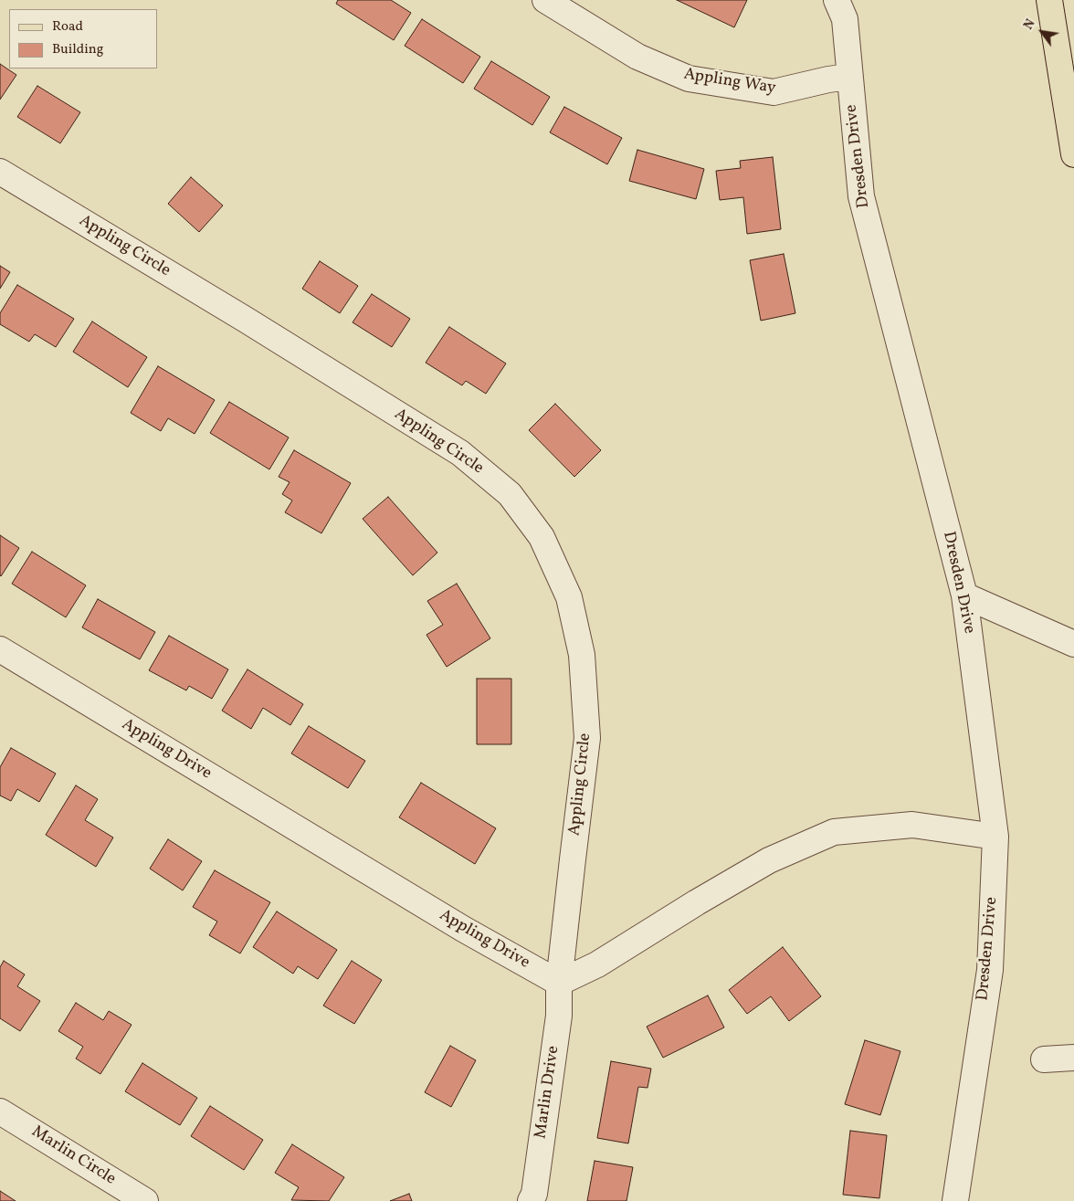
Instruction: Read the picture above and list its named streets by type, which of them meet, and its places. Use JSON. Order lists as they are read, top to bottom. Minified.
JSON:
{"streets":{"street":["Appling Way","Dresden Drive","Appling Circle","Appling Drive","Marlin Drive","Marlin Circle"]},"crossings":[["Appling Way","Dresden Drive"],["Appling Circle","Appling Drive"],["Appling Circle","Marlin Drive"],["Appling Drive","Marlin Drive"]],"legend":["Road","Building"],"north":"top left"}
